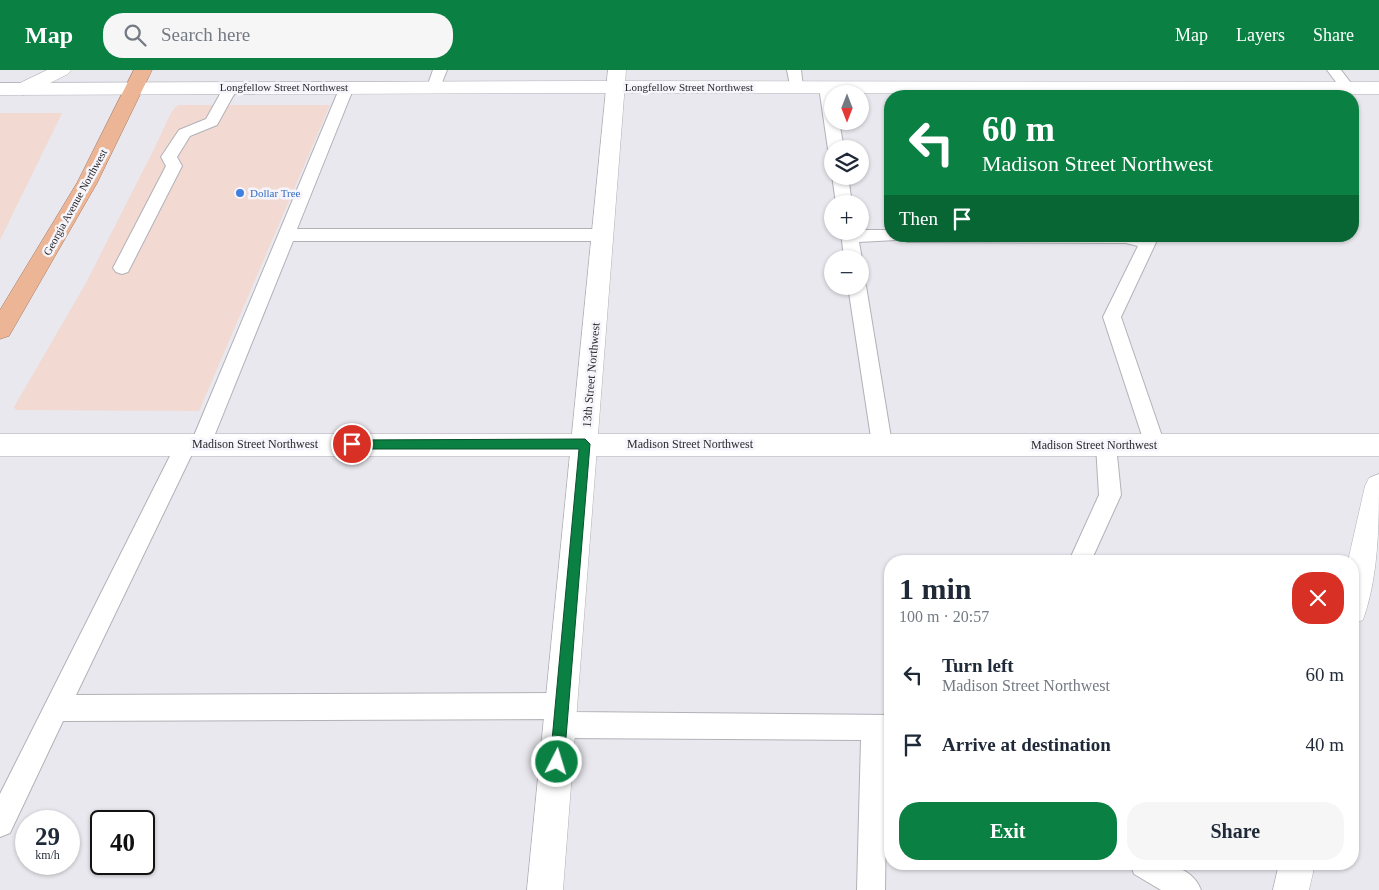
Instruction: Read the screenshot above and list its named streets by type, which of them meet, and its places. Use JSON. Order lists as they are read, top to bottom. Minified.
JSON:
{"streets":{"highway":["Georgia Avenue Northwest"],"street":["Longfellow Street Northwest","13th Street Northwest","Madison Street Northwest"]},"crossings":[["Longfellow Street Northwest","Georgia Avenue Northwest"],["Longfellow Street Northwest","13th Street Northwest"],["13th Street Northwest","Madison Street Northwest"]],"places":["Dollar Tree"],"north":"bottom","page":{"header":"Map","search":"Search here","nav":["Map","Layers","Share"],"map_buttons":["+","−"],"turn":["60 m","Madison Street Northwest"],"then":"Then","heading":["1 min","100 m · 20:57"],"list":[{"name":"Turn left","note":"Madison Street Northwest","value":"60 m"},{"name":"Arrive at destination","value":"40 m"}],"buttons":["Exit","Share"],"speed":"29 km/h","limit":"40"}}
